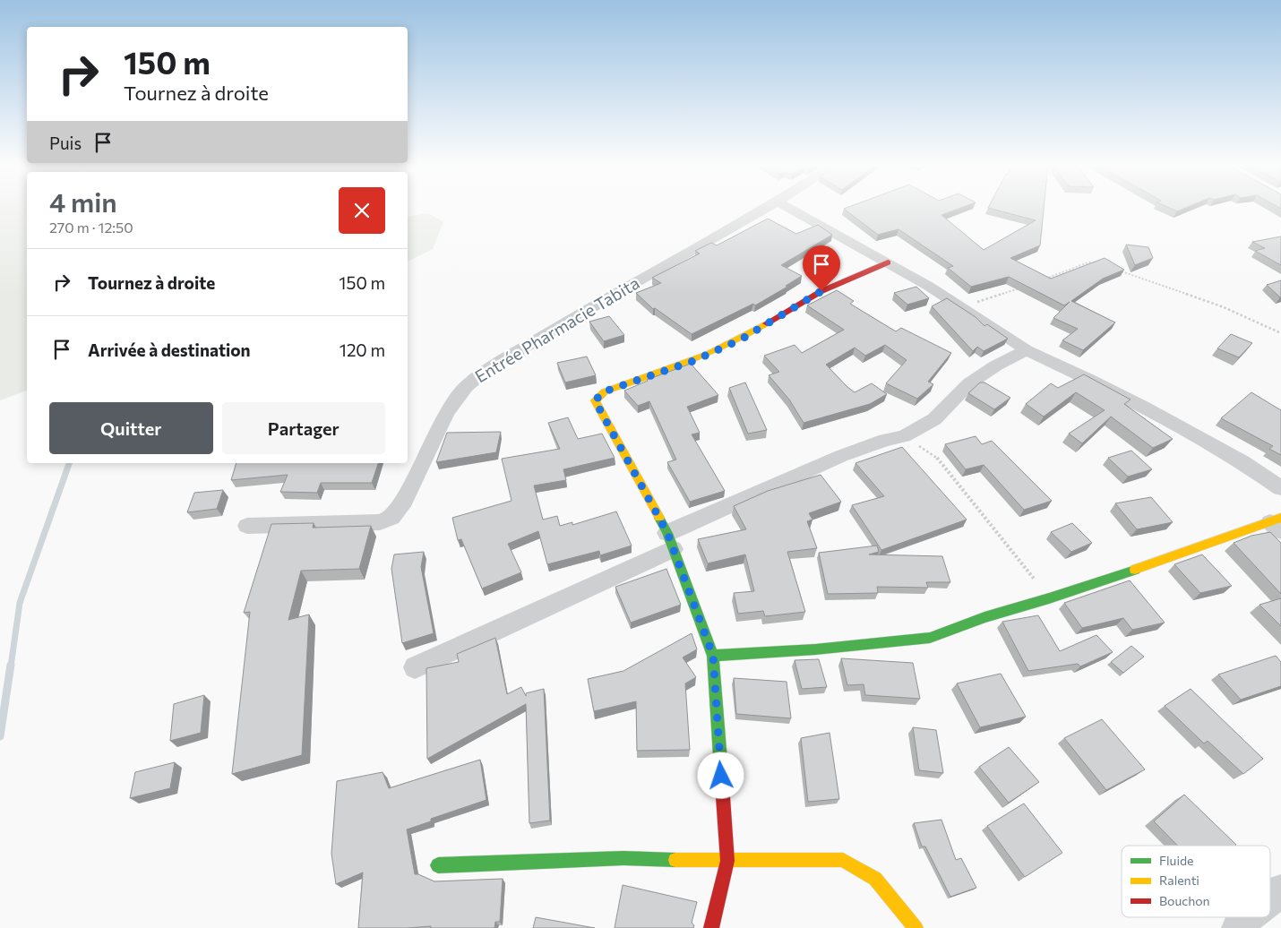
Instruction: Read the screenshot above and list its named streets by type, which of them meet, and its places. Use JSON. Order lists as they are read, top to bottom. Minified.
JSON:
{"streets":{"street":["Entrée Pharmacie Tabita"]},"legend":["Fluide","Ralenti","Bouchon"],"page":{"turn":["150 m","Tournez à droite"],"then":"Puis","heading":["4 min","270 m · 12:50"],"list":[{"name":"Tournez à droite","value":"150 m"},{"name":"Arrivée à destination","value":"120 m"}],"buttons":["Quitter","Partager"]}}
